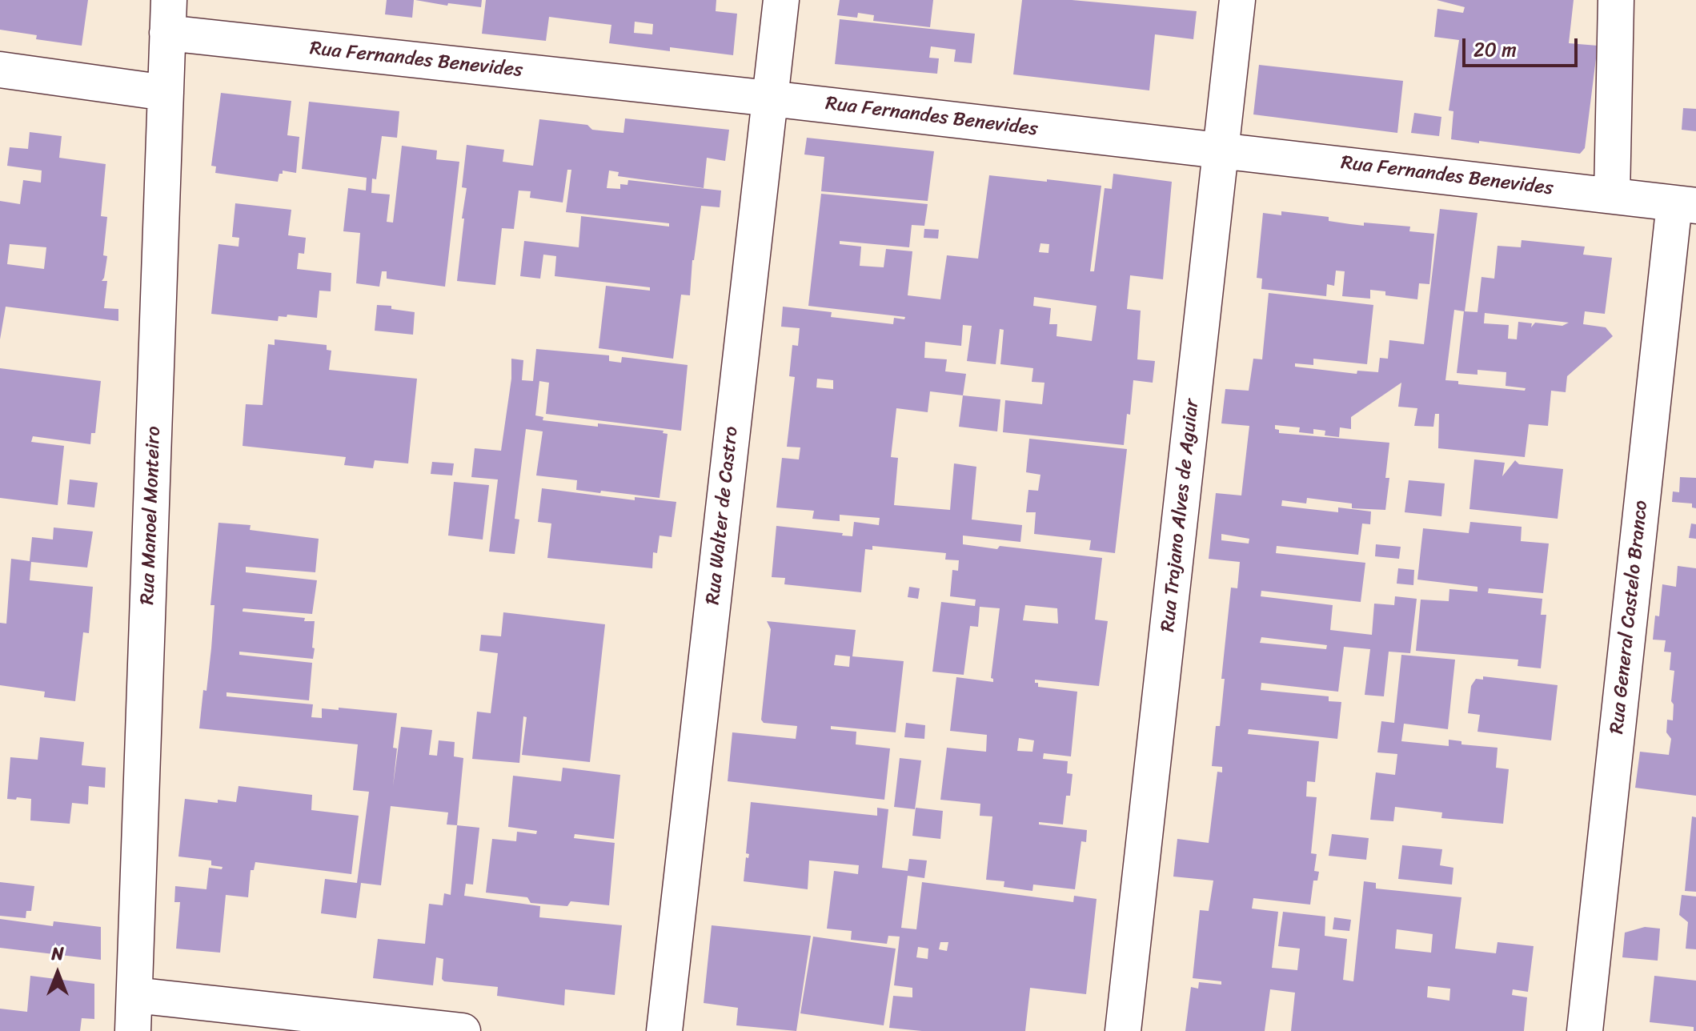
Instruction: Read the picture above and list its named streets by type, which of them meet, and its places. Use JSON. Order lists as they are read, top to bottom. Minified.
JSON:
{"streets":{"street":["Rua Fernandes Benevides","Rua Manoel Monteiro","Rua Walter de Castro","Rua Trajano Alves de Aguiar","Rua General Castelo Branco"]},"crossings":[["Rua Fernandes Benevides","Rua Manoel Monteiro"],["Rua Fernandes Benevides","Rua Walter de Castro"],["Rua Fernandes Benevides","Rua Trajano Alves de Aguiar"],["Rua Fernandes Benevides","Rua General Castelo Branco"]],"scale_bar":"20 m","north":"top"}
